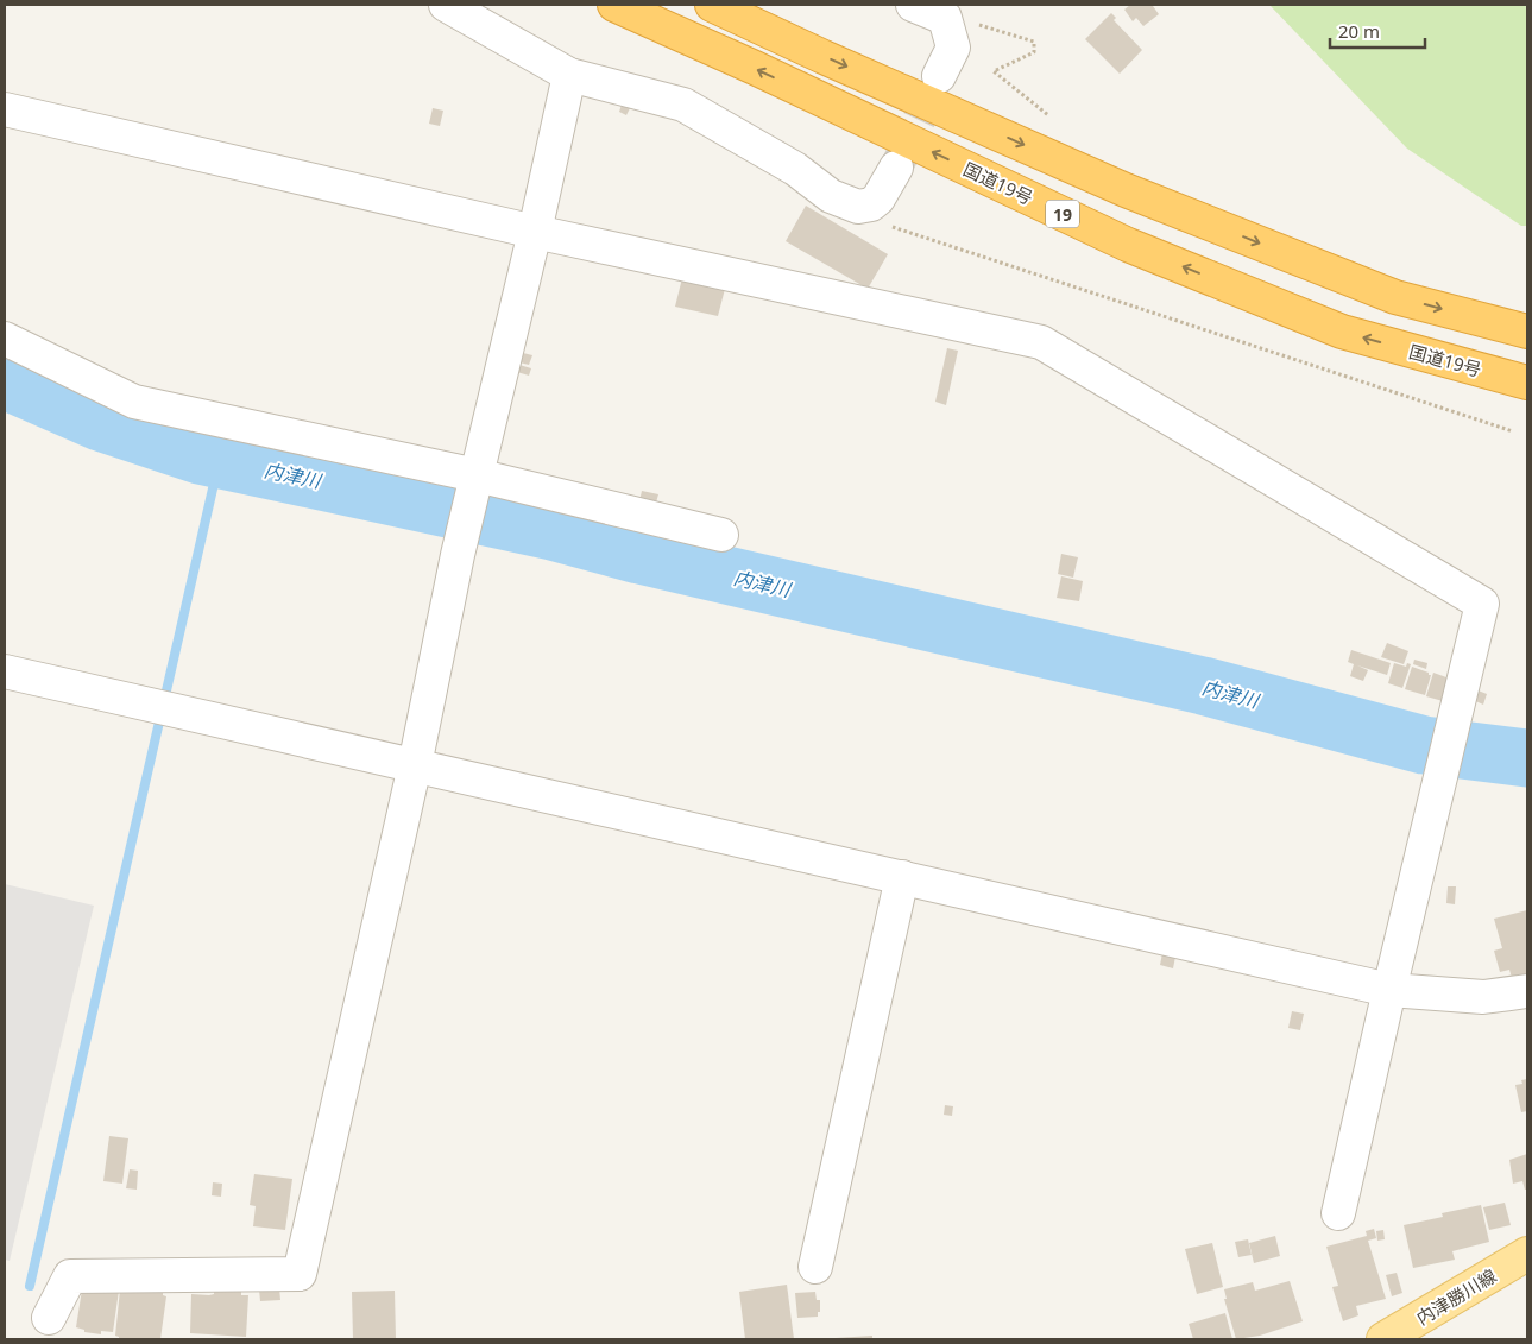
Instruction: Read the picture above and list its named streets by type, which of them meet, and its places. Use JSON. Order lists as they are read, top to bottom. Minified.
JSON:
{"streets":{"highway":["国道19号","19"],"main road":["内津勝川線"]},"water":["内津川"],"scale_bar":"20 m"}
